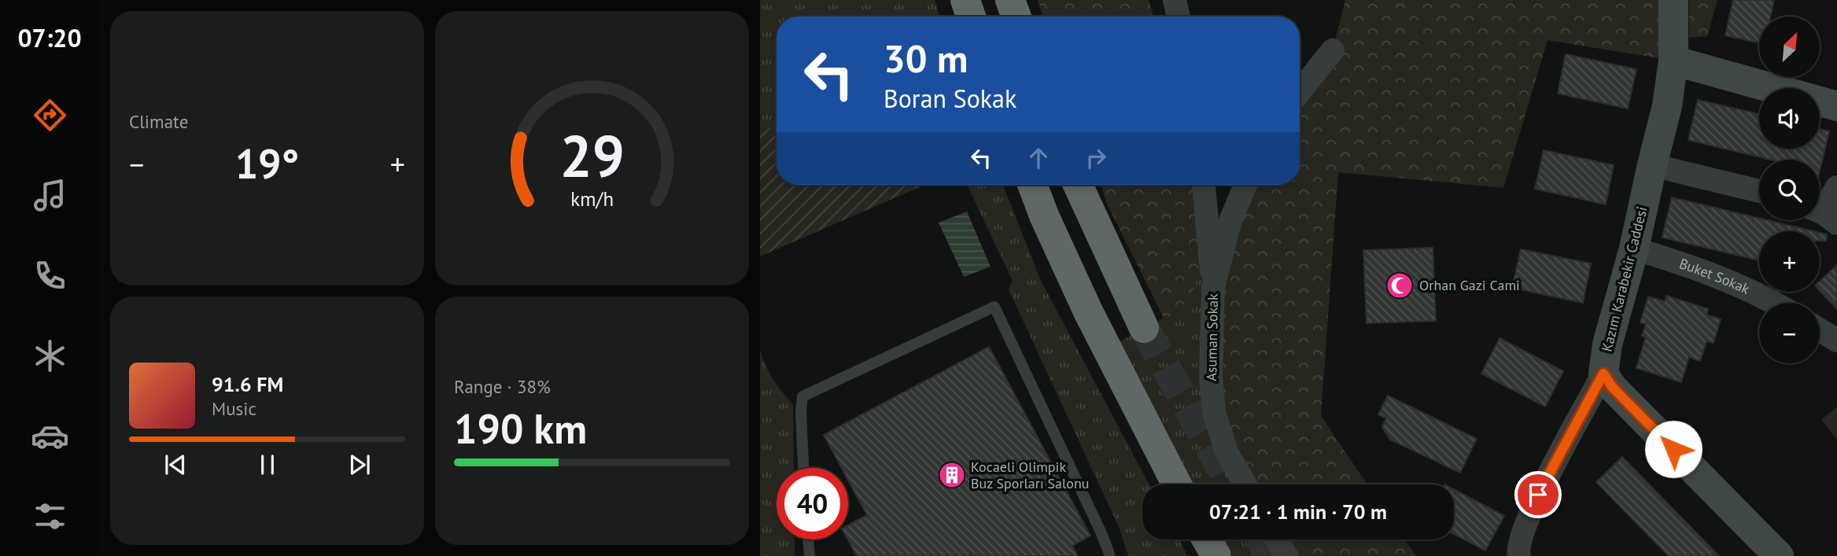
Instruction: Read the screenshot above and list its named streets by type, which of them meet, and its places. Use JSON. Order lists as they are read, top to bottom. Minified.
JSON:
{"streets":{"street":["Buket Sokak","Kazım Karabekir Caddesi","Asuman Sokak"]},"crossings":[["Buket Sokak","Kazım Karabekir Caddesi"]],"places":{"mosque":["Orhan Gazi Cami"],"building":["Kocaeli Olimpik Buz Sporları Salonu"]},"north":"top right","page":{"tabs":"07:20","tile":["Climate",["Range · 38%","190 km"]],"map_buttons":["+","−"],"turn":["30 m","Boran Sokak"],"heat":["−","19°","+"],"song":["91.6 FM","Music"],"limit":"40","trip":"07:21 · 1 min · 70 m","gauge":["29","km/h"]}}
